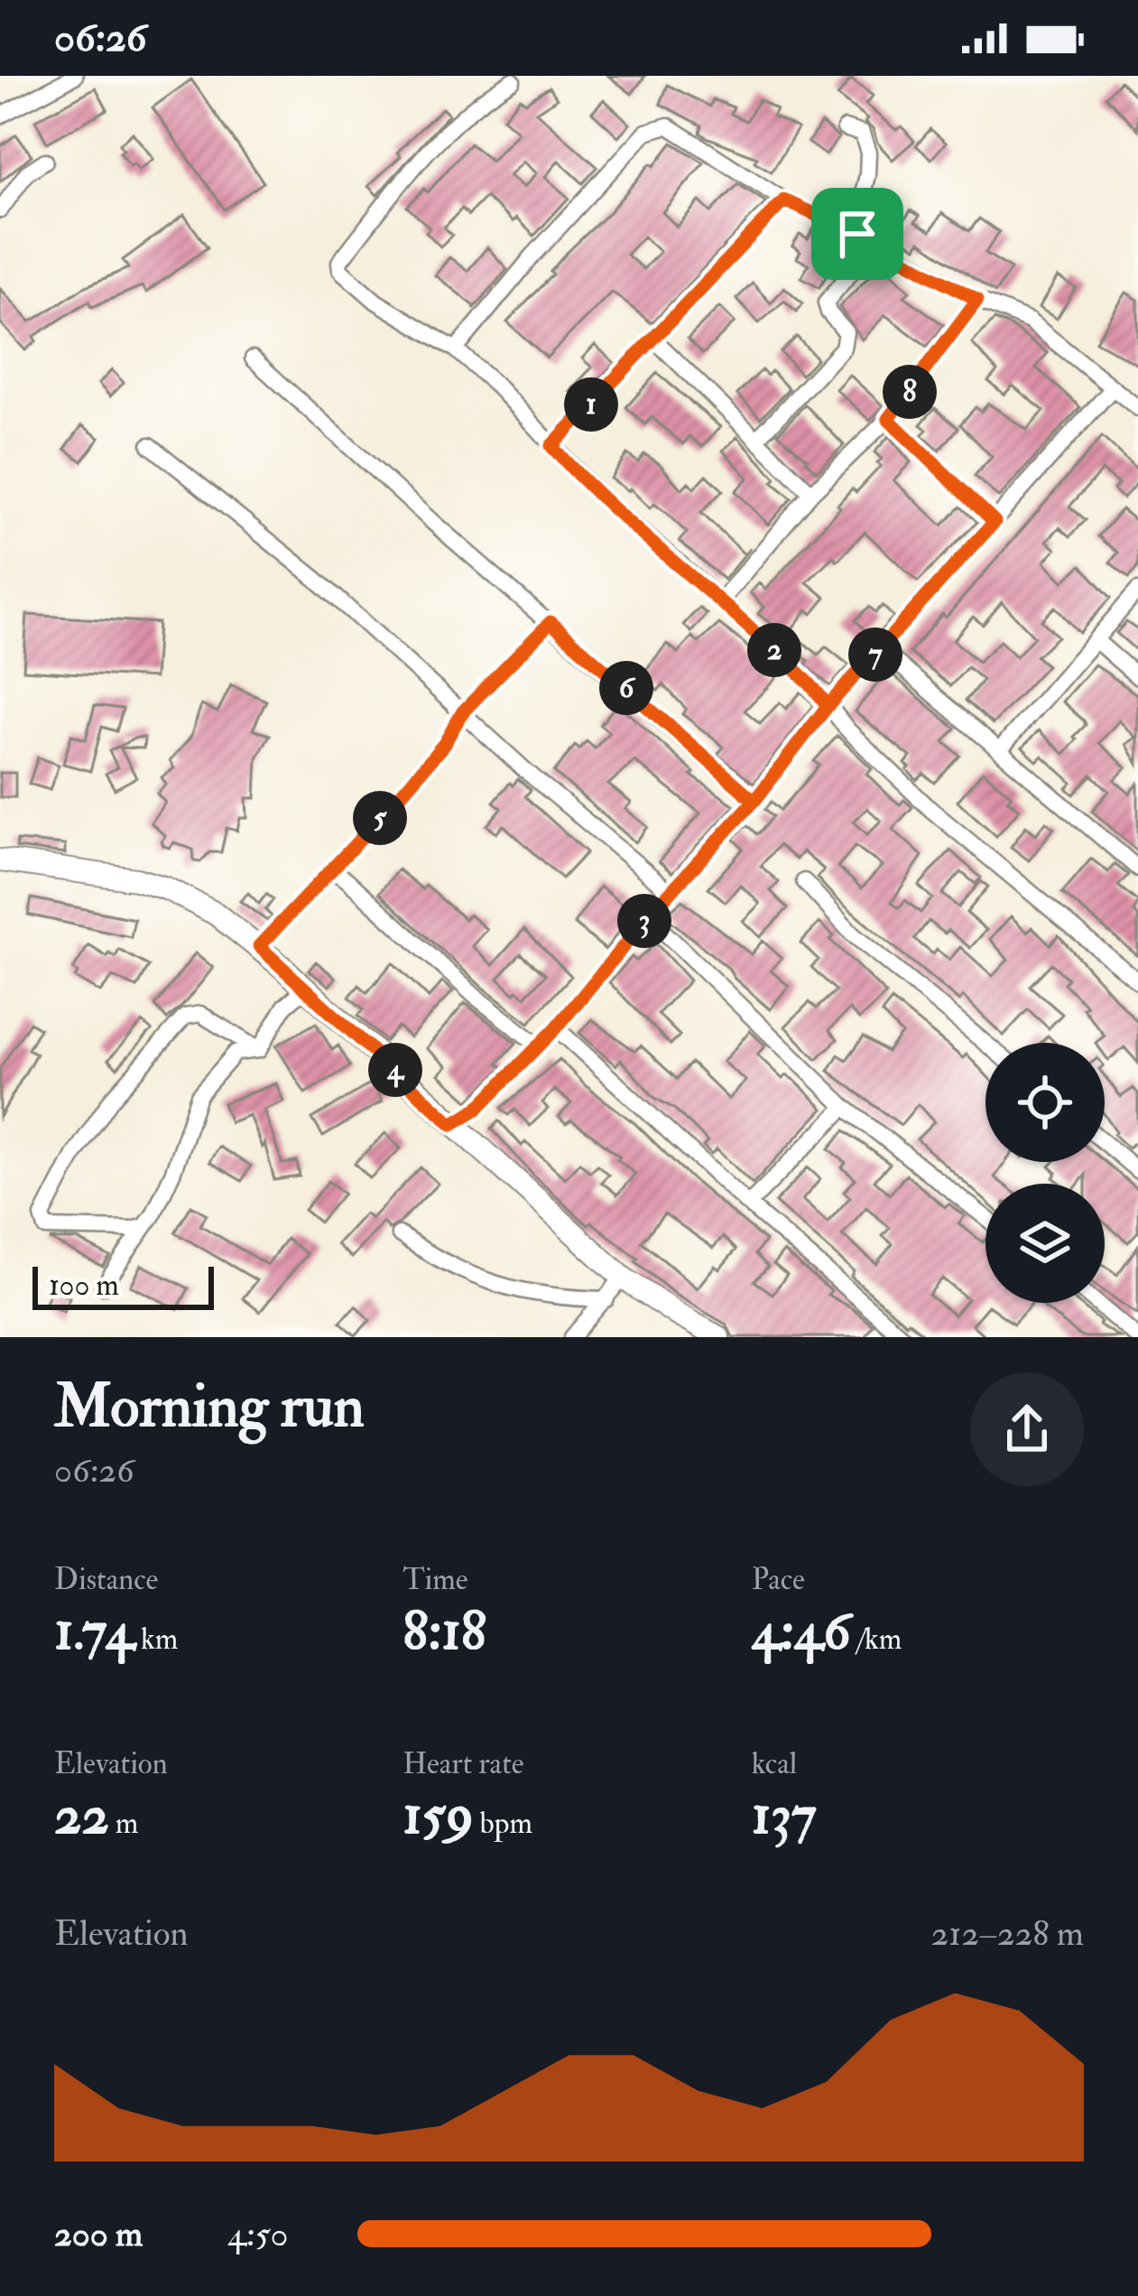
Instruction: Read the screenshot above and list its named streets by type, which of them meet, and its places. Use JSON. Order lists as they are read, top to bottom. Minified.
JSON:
{"scale_bar":"100 m","page":{"status":"06:26","pins":["8","1","2","7","6","5","3","4"],"scale":"100 m","heading":["Morning run","06:26"],"stats":[["Distance","1.74 km"],["Time","8:18"],["Pace","4:46 /km"],["Elevation","22 m"],["Heart rate","159 bpm"],["kcal","137"]],"chart":["Elevation","212–228 m"],"list":[{"name":"200 m","note":"4:50"}]}}
